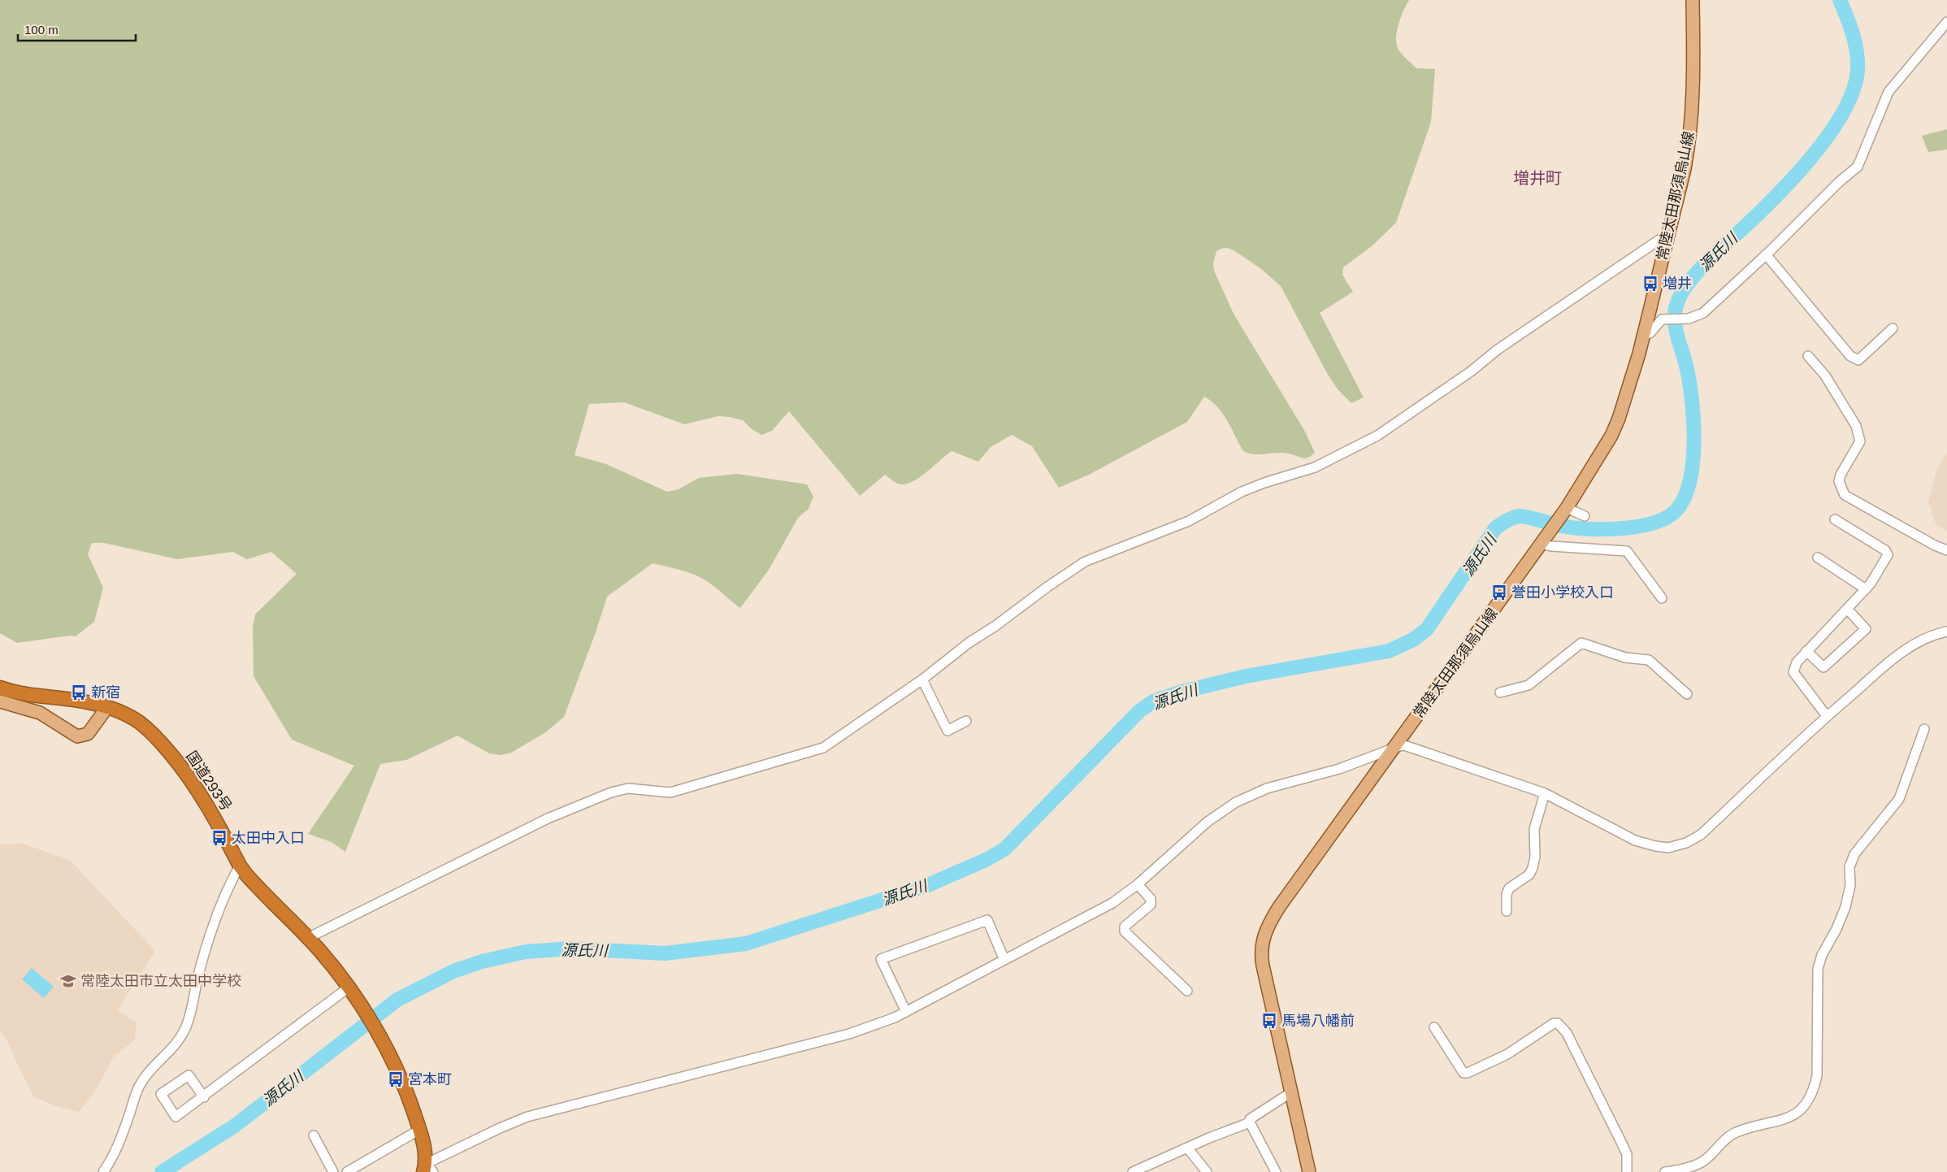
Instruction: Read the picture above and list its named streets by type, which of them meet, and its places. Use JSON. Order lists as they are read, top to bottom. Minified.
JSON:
{"streets":{"highway":["国道293号"],"main road":["常陸太田那須烏山線"]},"districts":["増井町"],"water":["源氏川"],"places":{"bus stop":["増井","誉田小学校入口","新宿","太田中入口","馬場八幡前","宮本町"],"school or university":["常陸太田市立太田中学校"]},"scale_bar":"100 m"}
